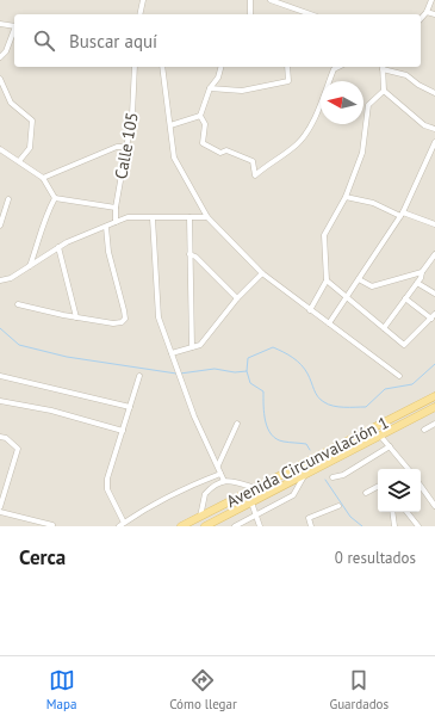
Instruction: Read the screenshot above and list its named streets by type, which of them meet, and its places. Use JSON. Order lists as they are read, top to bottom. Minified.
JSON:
{"streets":{"main road":["Avenida Circunvalación 1"],"street":["Calle 105"]},"north":"left","page":{"search":"Buscar aquí","heading":["Cerca","0 resultados"],"nav":["Mapa","Cómo llegar","Guardados"]}}
